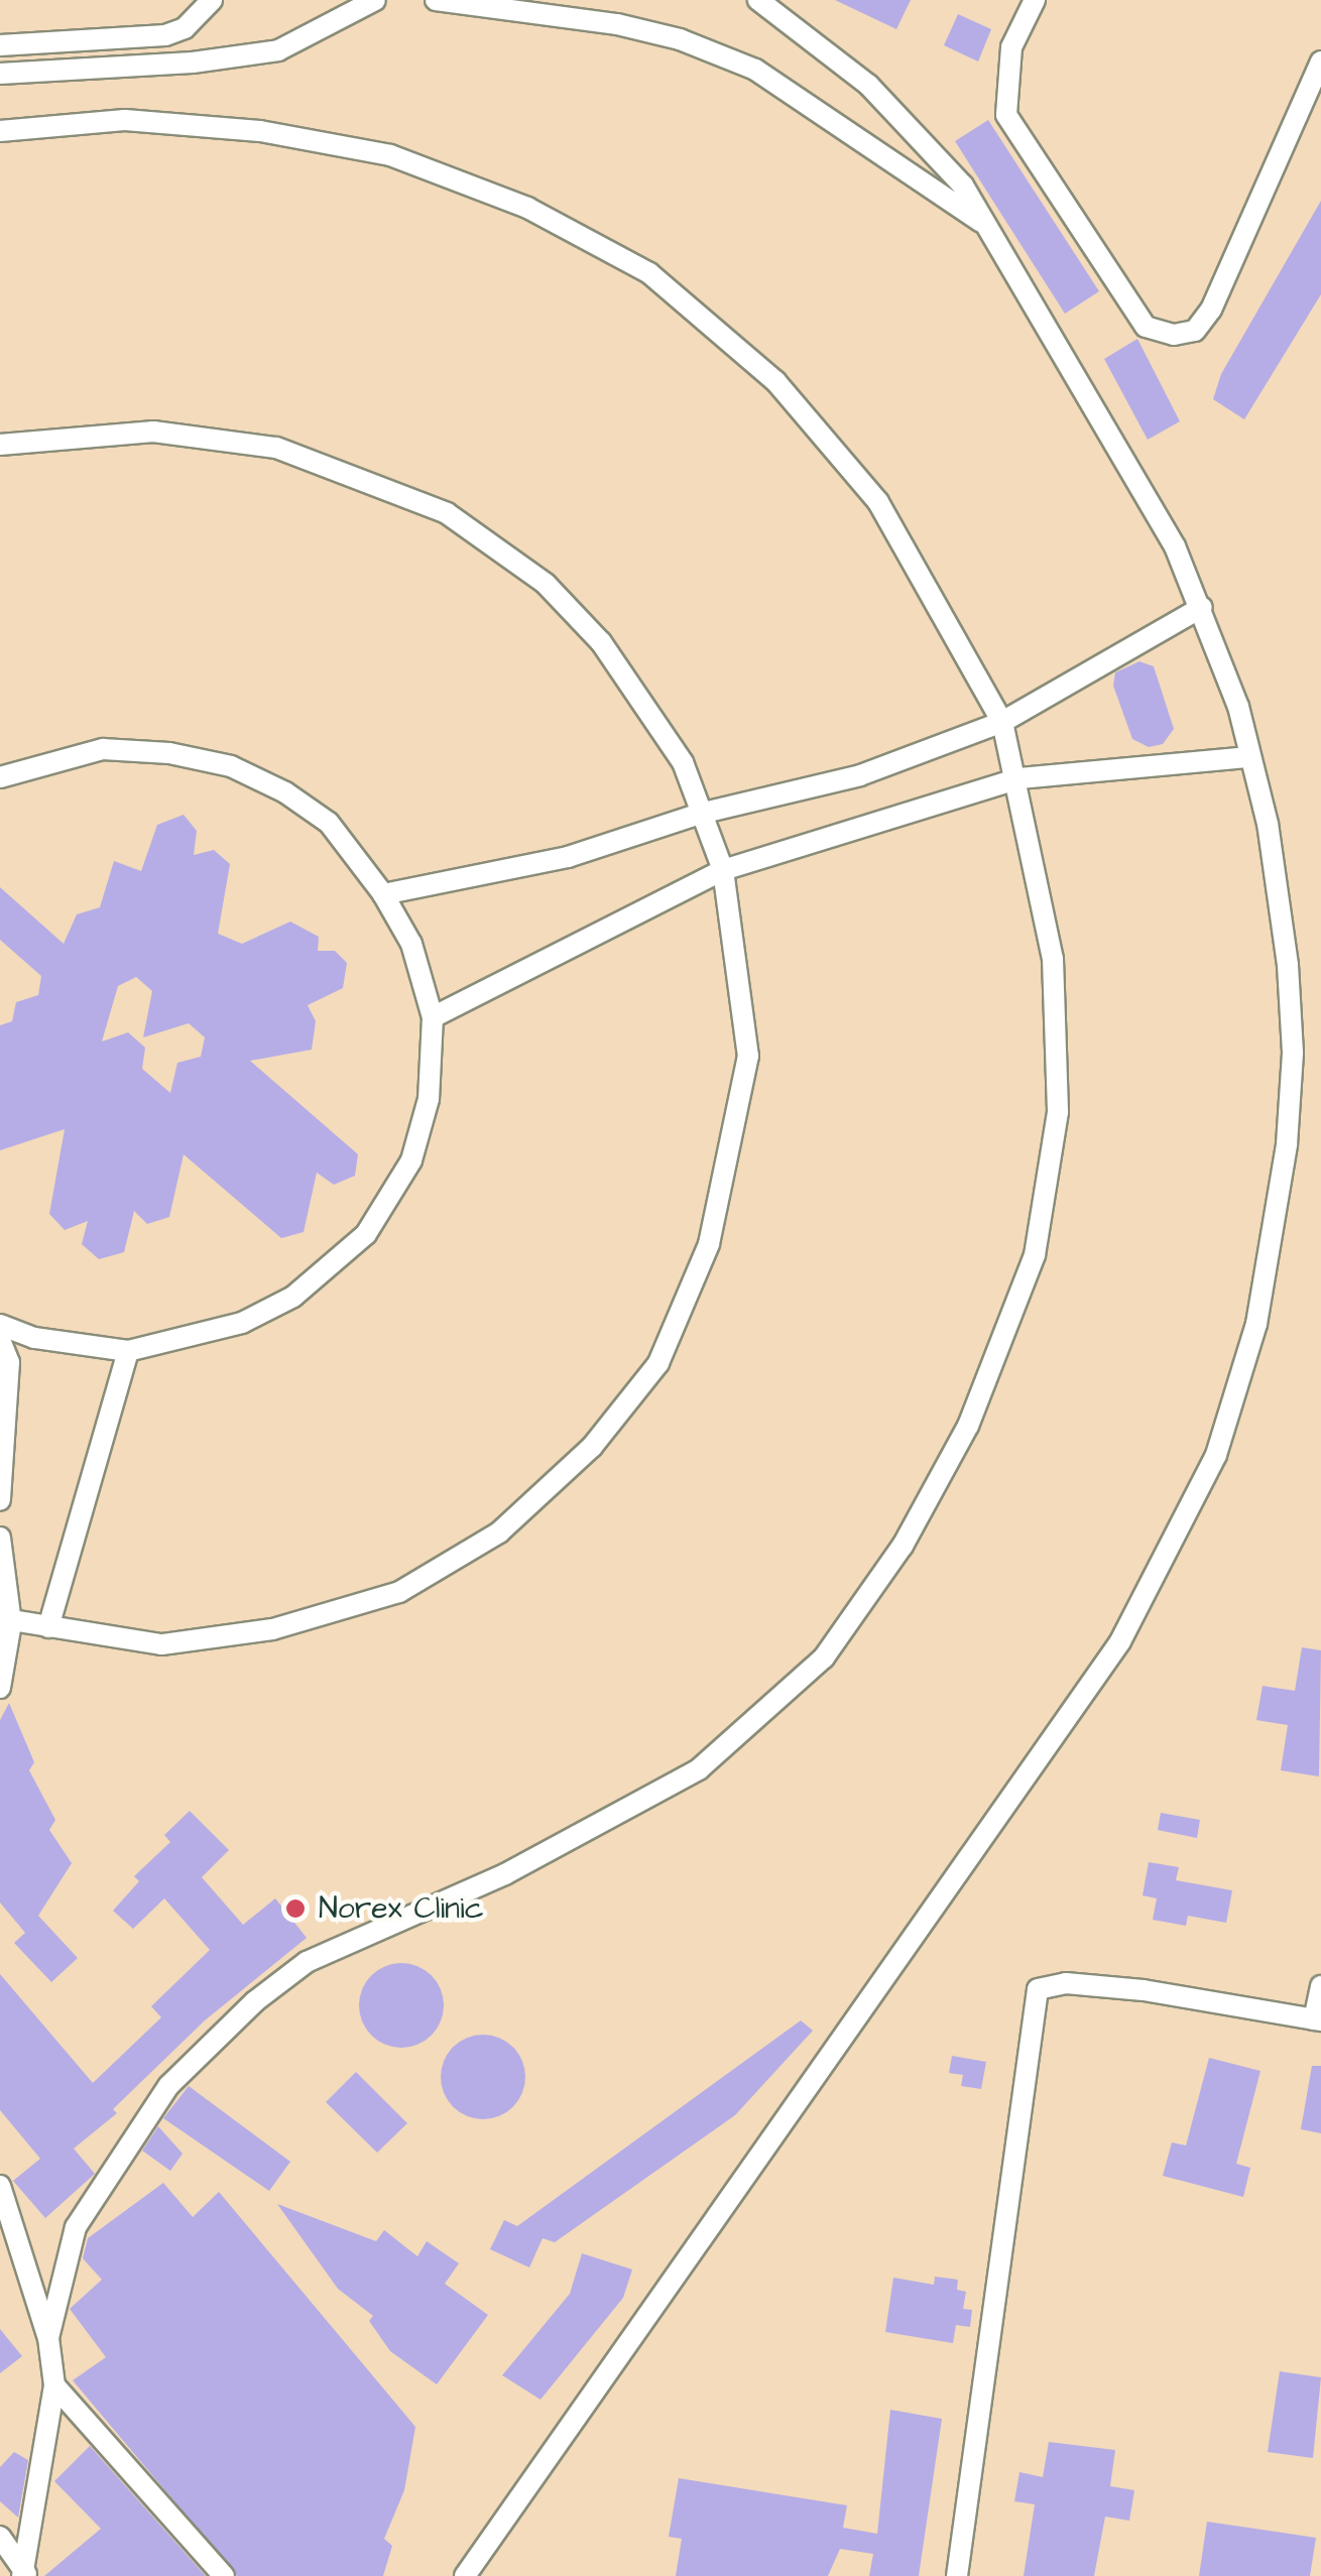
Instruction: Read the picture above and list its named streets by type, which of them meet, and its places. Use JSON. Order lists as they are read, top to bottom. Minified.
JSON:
{"places":["Norex Clinic"]}
